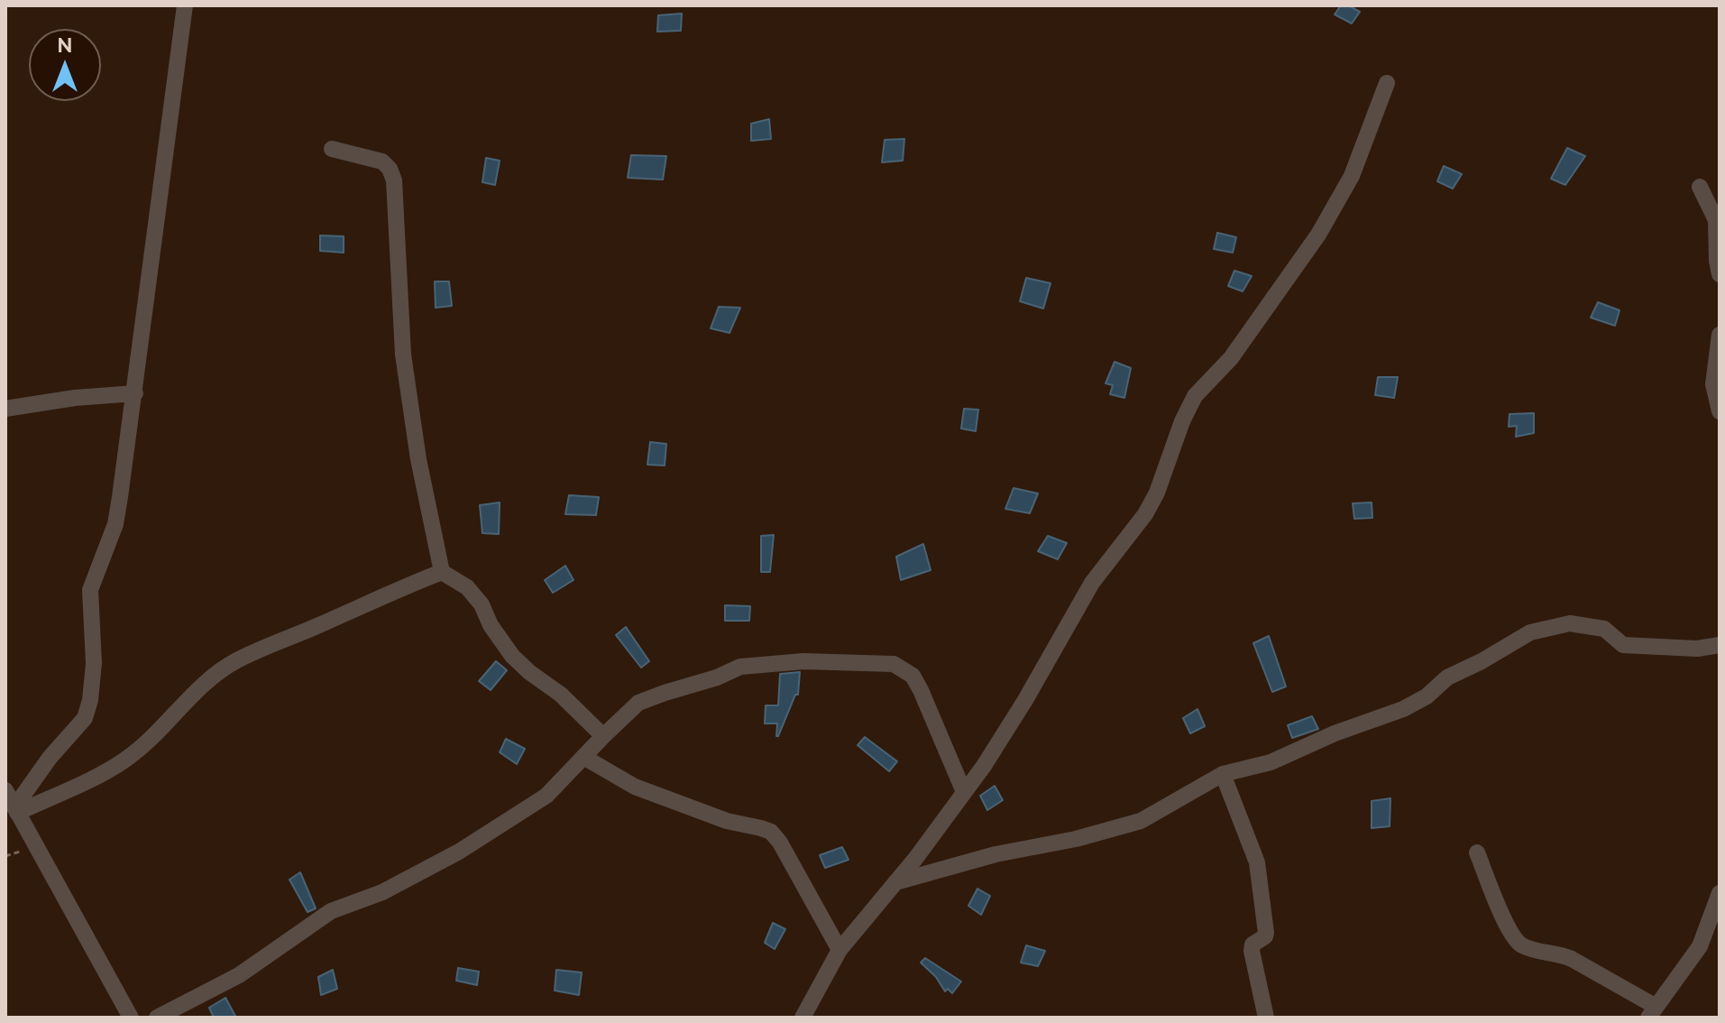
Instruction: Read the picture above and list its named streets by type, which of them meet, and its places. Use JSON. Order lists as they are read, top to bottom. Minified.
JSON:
{"north":"top"}
